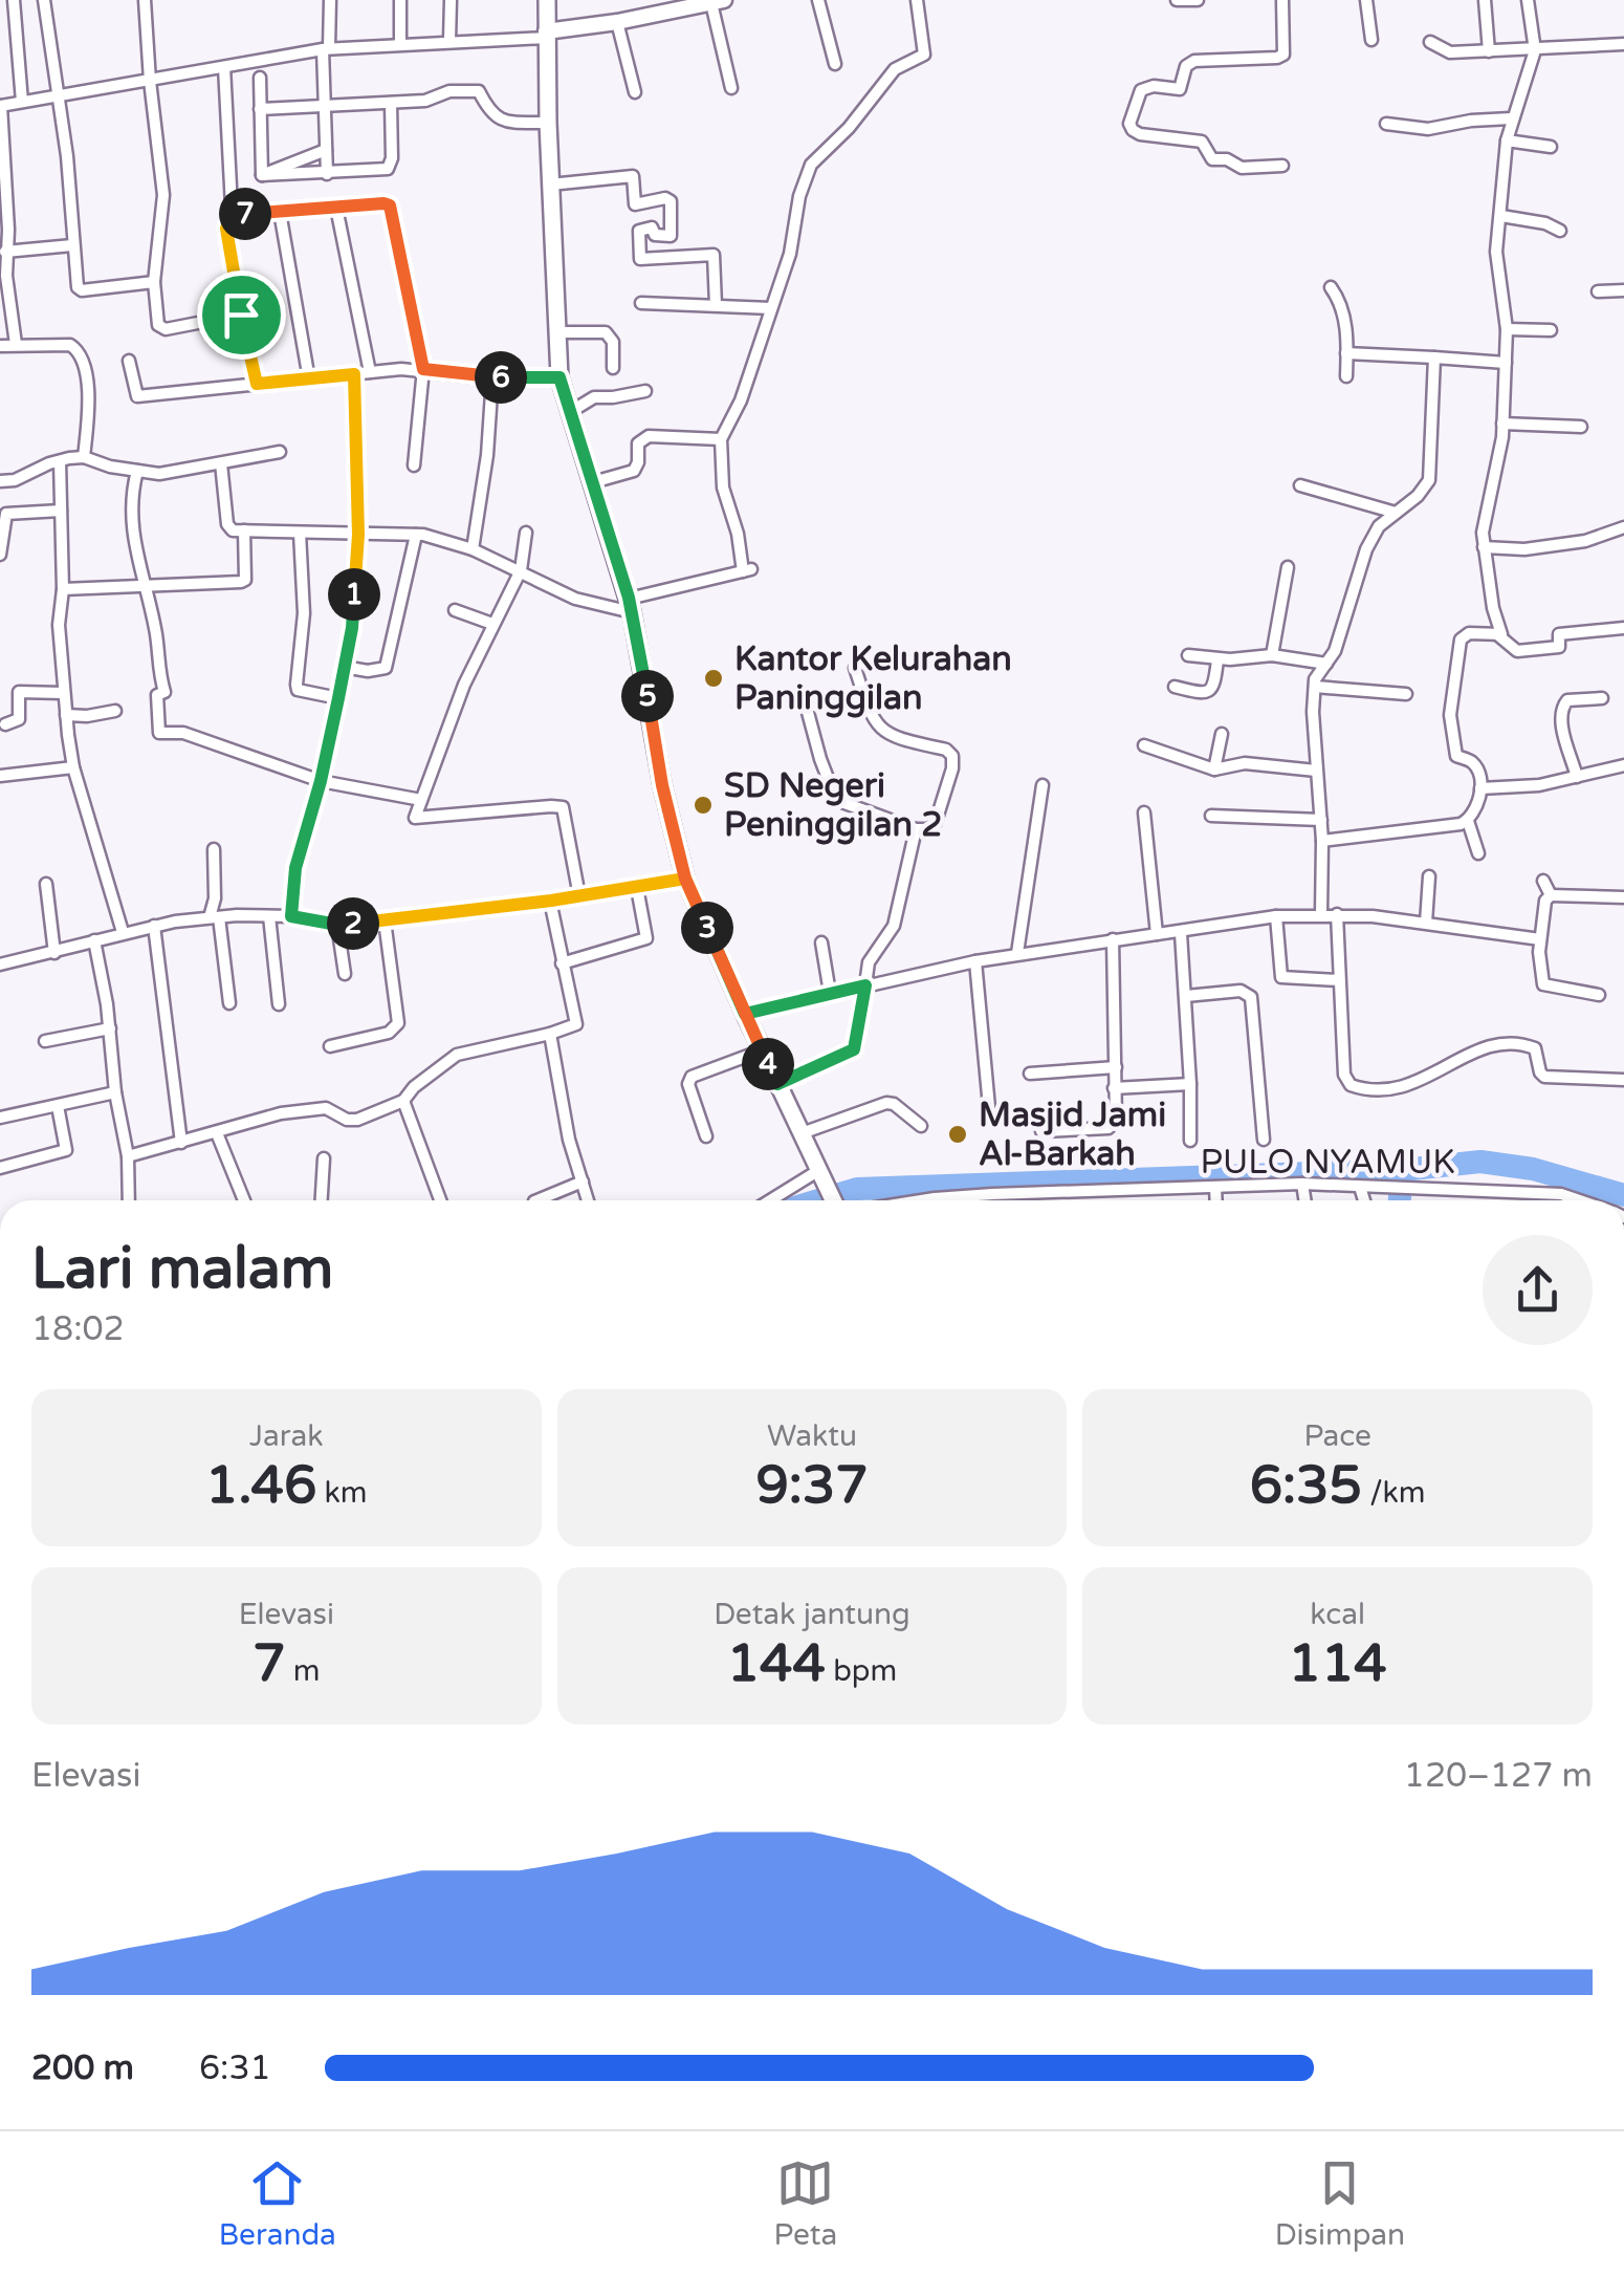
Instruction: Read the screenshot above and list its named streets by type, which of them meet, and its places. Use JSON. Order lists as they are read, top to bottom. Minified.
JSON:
{"streets":{"street":["PULO NYAMUK"]},"places":["Kantor Kelurahan Paninggilan","SD Negeri Peninggilan 2","Masjid Jami Al-Barkah"],"page":{"pins":["7","6","1","5","2","3","4"],"heading":["Lari malam","18:02"],"stats":[["Jarak","1.46 km"],["Waktu","9:37"],["Pace","6:35 /km"],["Elevasi","7 m"],["Detak jantung","144 bpm"],["kcal","114"]],"chart":["Elevasi","120–127 m"],"list":[{"name":"200 m","note":"6:31"}],"tabs":["Beranda","Peta","Disimpan"]}}
